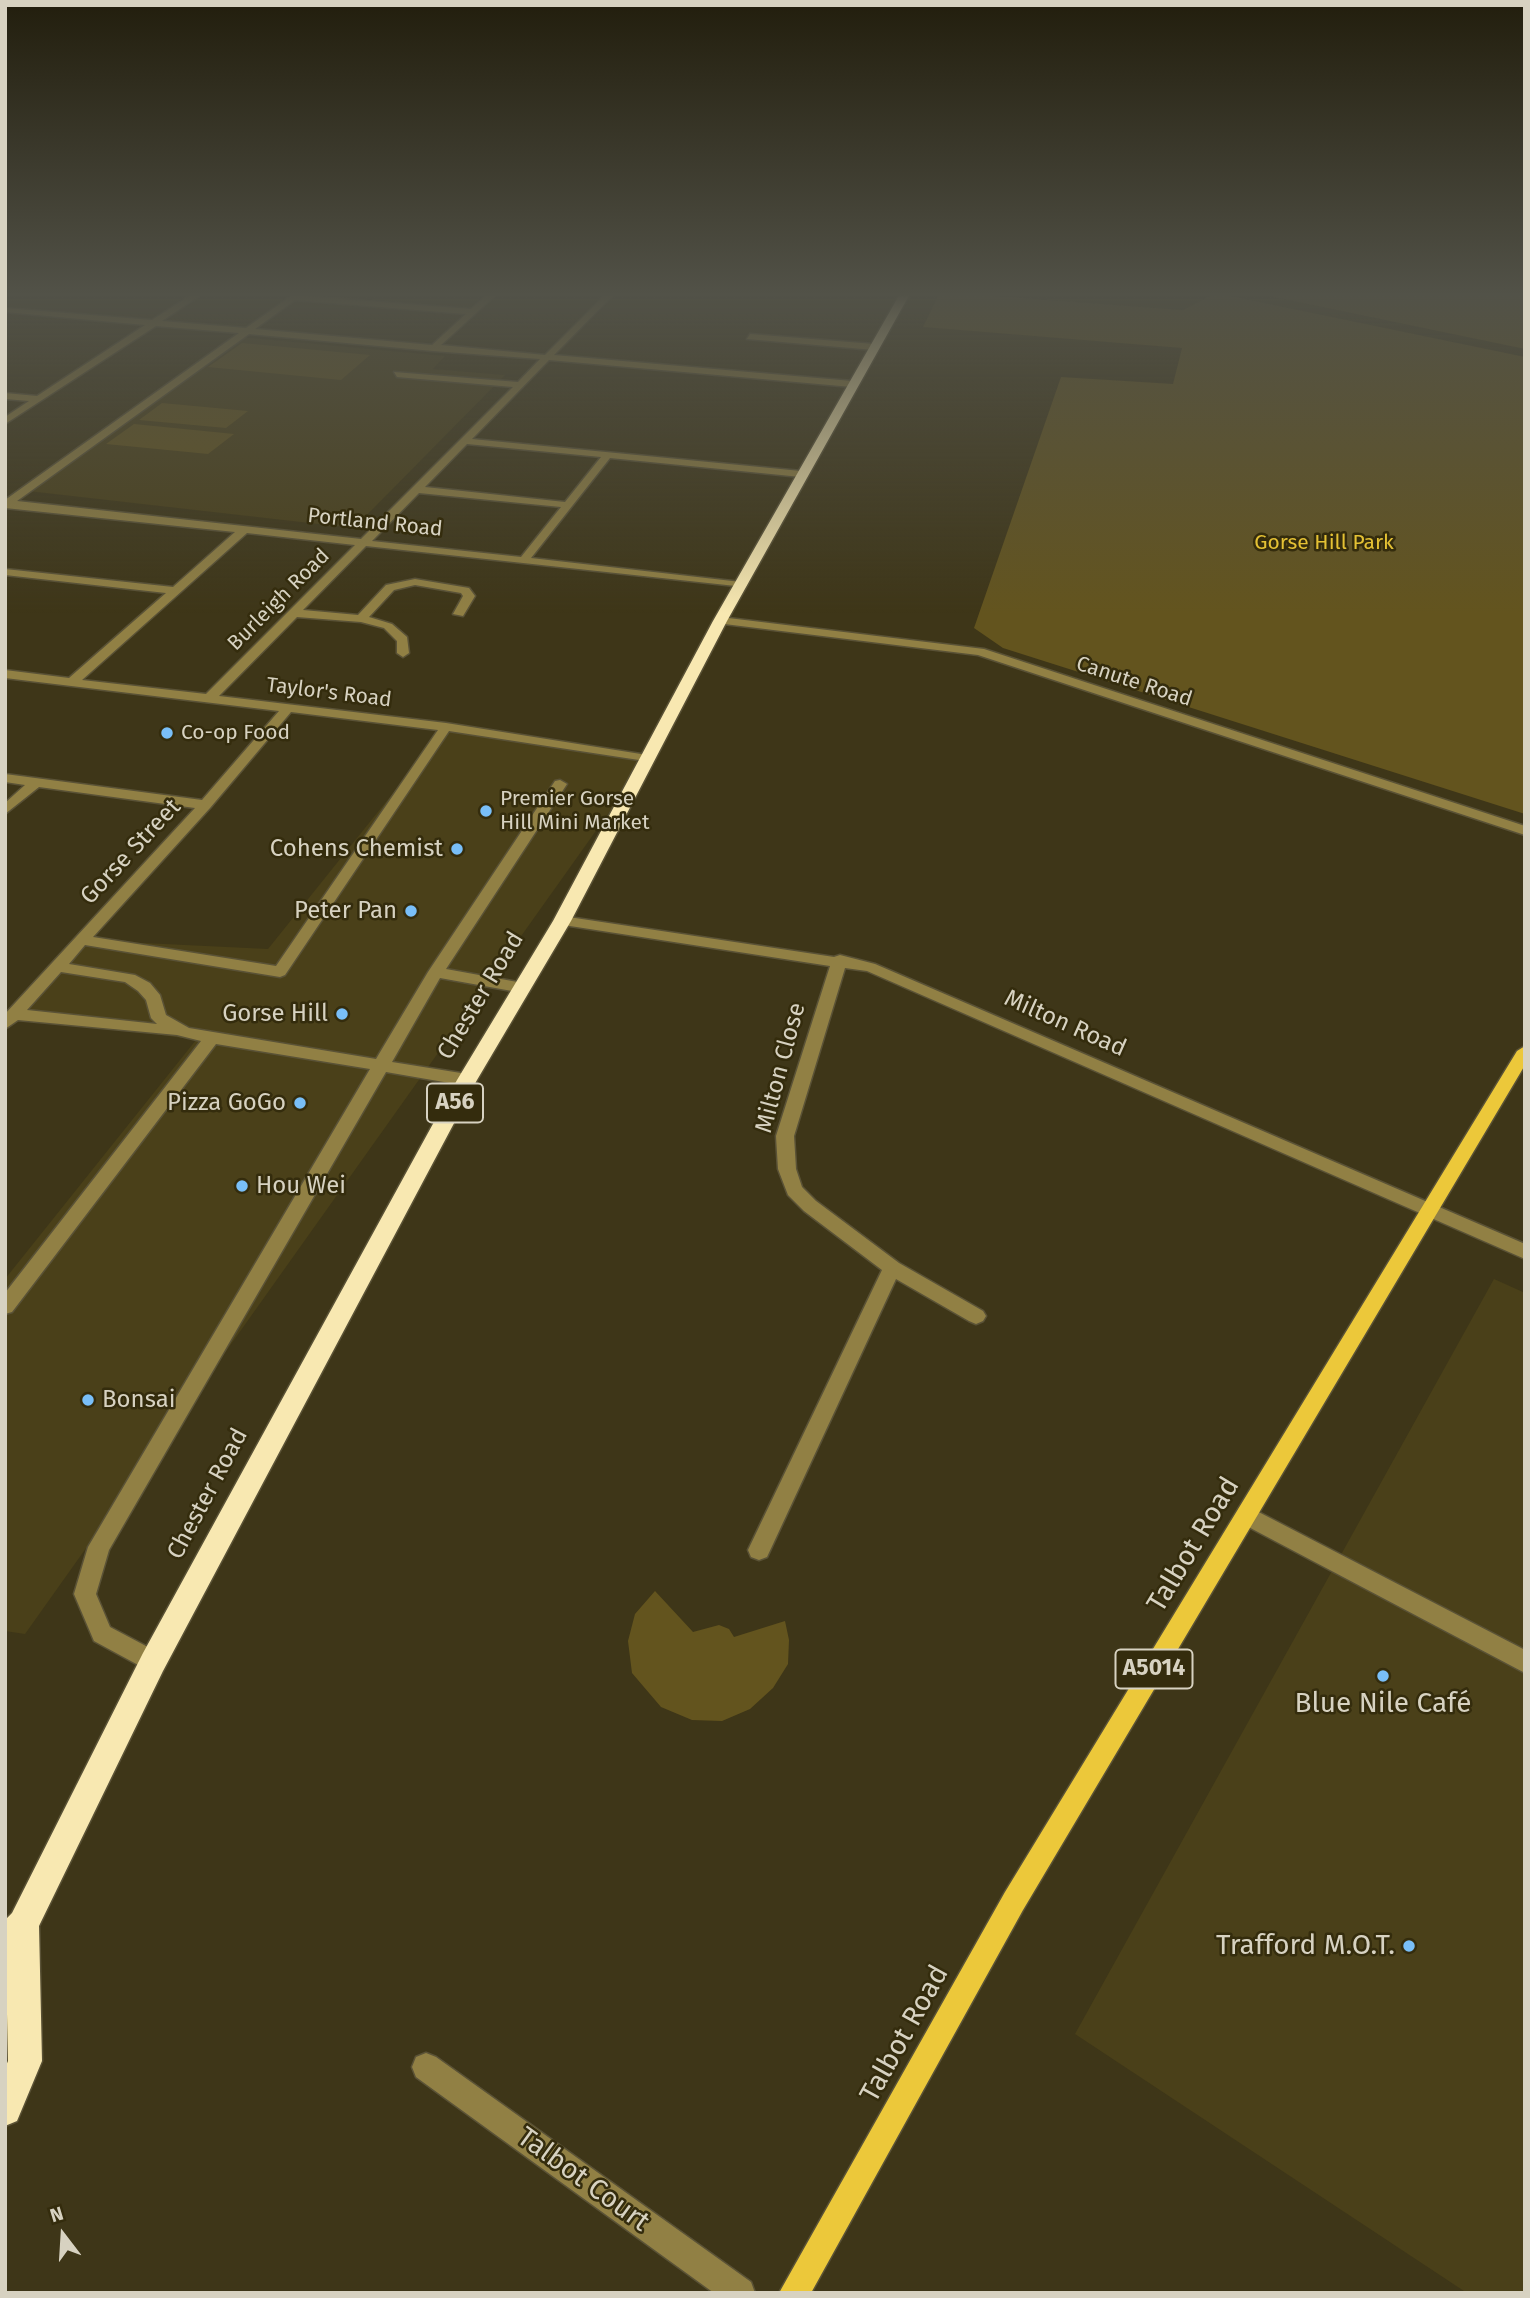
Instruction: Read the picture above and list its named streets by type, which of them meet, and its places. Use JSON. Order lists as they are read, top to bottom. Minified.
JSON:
{"streets":{"highway":["Chester Road","A56"],"main road":["Talbot Road","A5014"],"street":["Portland Road","Burleigh Road","Canute Road","Taylor's Road","Gorse Street","Milton Road","Milton Close","Talbot Court"]},"crossings":[["Portland Road","Burleigh Road"],["Portland Road","Chester Road"],["Burleigh Road","Taylor's Road"],["Canute Road","Chester Road"],["Taylor's Road","Gorse Street"],["Taylor's Road","Chester Road"],["Chester Road","Milton Road"],["Milton Road","Milton Close"],["Milton Road","Talbot Road"]],"parks":["Gorse Hill Park"],"places":["Co-op Food","Premier Gorse Hill Mini Market","Cohens Chemist","Peter Pan","Gorse Hill","Pizza GoGo","Hou Wei","Bonsai","Blue Nile Café","Trafford M.O.T."],"north":"top"}
